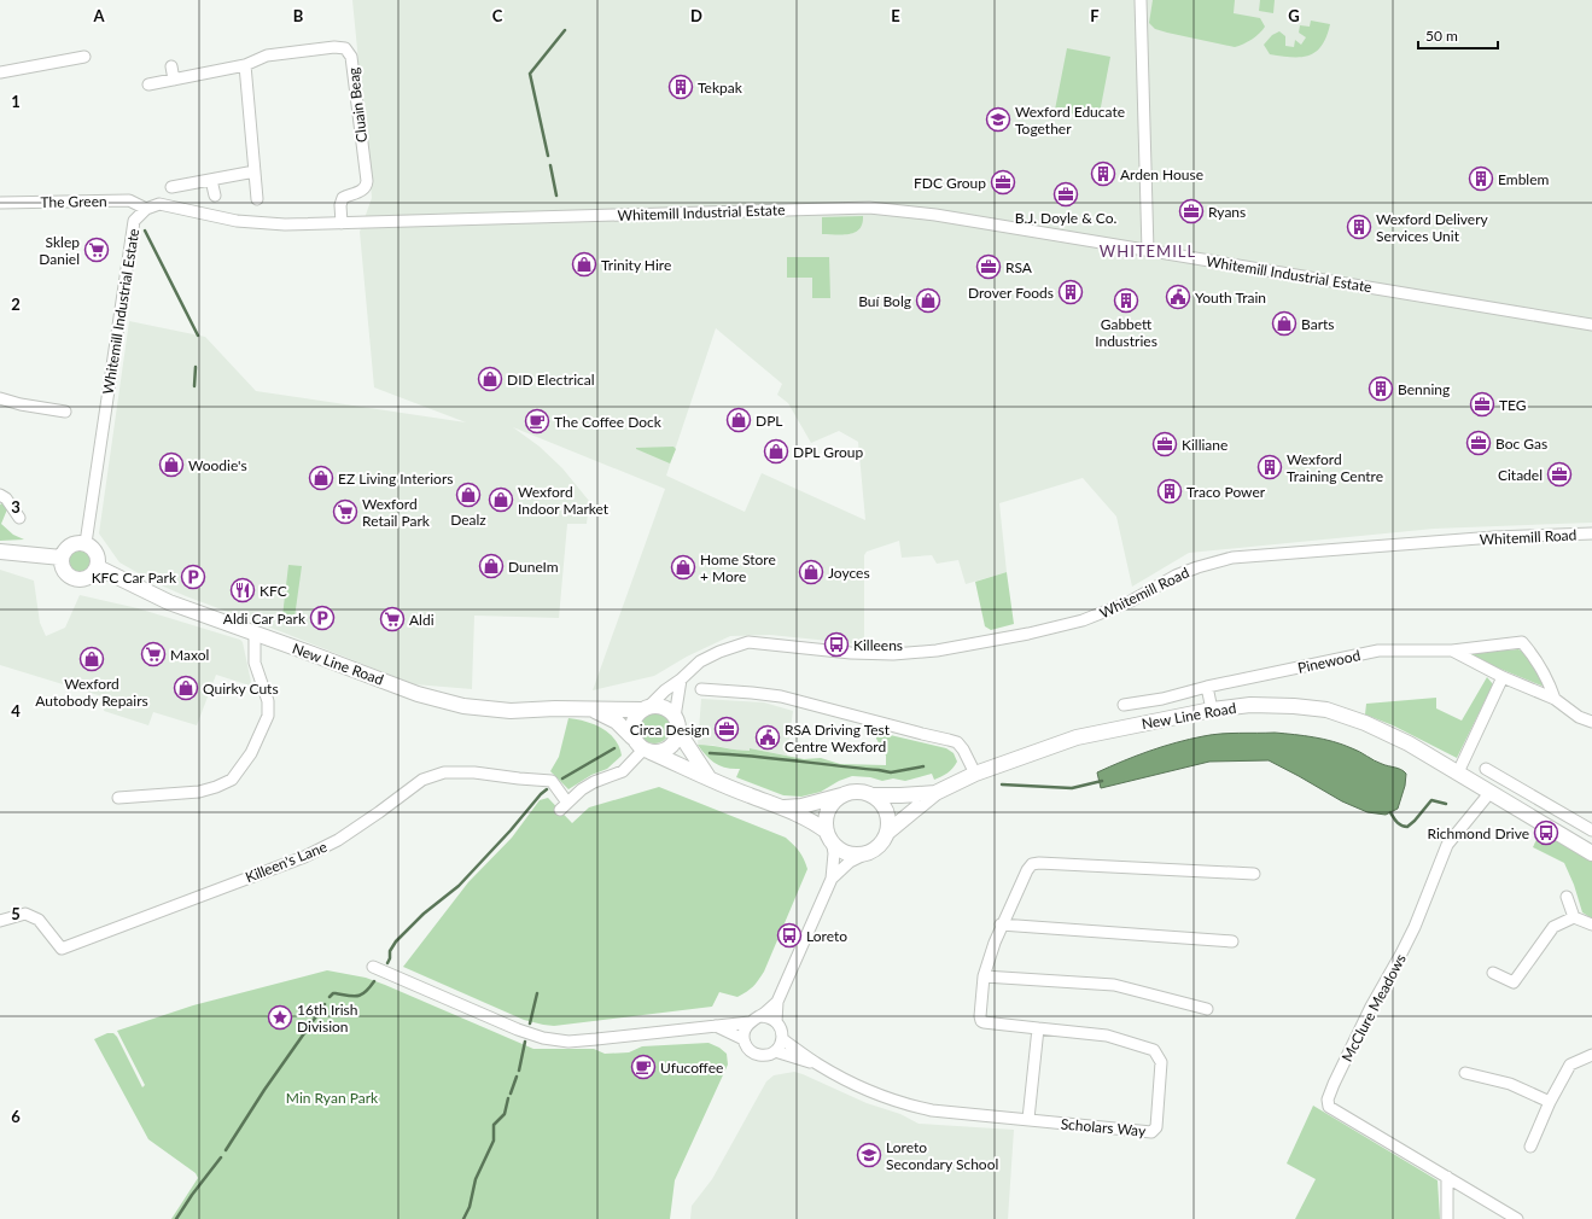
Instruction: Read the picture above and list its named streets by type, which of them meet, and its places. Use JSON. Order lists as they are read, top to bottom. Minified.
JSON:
{"streets":{"main road":["New Line Road"],"street":["Cluain Beag","The Green","Whitemill Industrial Estate","Whitemill Road","Pinewood","Killeen's Lane","McClure Meadows","Scholars Way"]},"crossings":[["Cluain Beag","Whitemill Industrial Estate"],["The Green","Whitemill Industrial Estate"],["Whitemill Industrial Estate","New Line Road"],["Whitemill Road","New Line Road"],["Whitemill Road","Killeen's Lane"],["New Line Road","Killeen's Lane"],["New Line Road","McClure Meadows"]],"districts":["WHITEMILL"],"parks":["Min Ryan Park"],"places":{"building":["Tekpak","Arden House","Emblem","Wexford Delivery Services Unit","Drover Foods","Gabbett Industries","Benning","Wexford Training Centre","Traco Power"],"school or university":["Wexford Educate Together","Loreto Secondary School"],"office":["FDC Group","B.J. Doyle & Co.","Ryans","RSA","TEG","Boc Gas","Killiane","Citadel","Circa Design"],"supermarket":["Sklep Daniel","Wexford Retail Park","Aldi","Maxol"],"shop":["Trinity Hire","Buí Bolg","Barts","DID Electrical","DPL","DPL Group","Woodie's","EZ Living Interiors","Dealz","Wexford Indoor Market","DuneIm","Home Store + More","Joyces","Wexford Autobody Repairs","Quirky Cuts"],"public building":["Youth Train","RSA Driving Test Centre Wexford"],"cafe":["The Coffee Dock","Ufucoffee"],"parking":["KFC Car Park","Aldi Car Park"],"restaurant":["KFC"],"bus stop":["Killeens","Richmond Drive","Loreto"],"place":["16th Irish Division"]},"scale_bar":"50 m","grid":{"columns":["A","B","C","D","E","F","G"],"rows":["1","2","3","4","5","6"]}}
